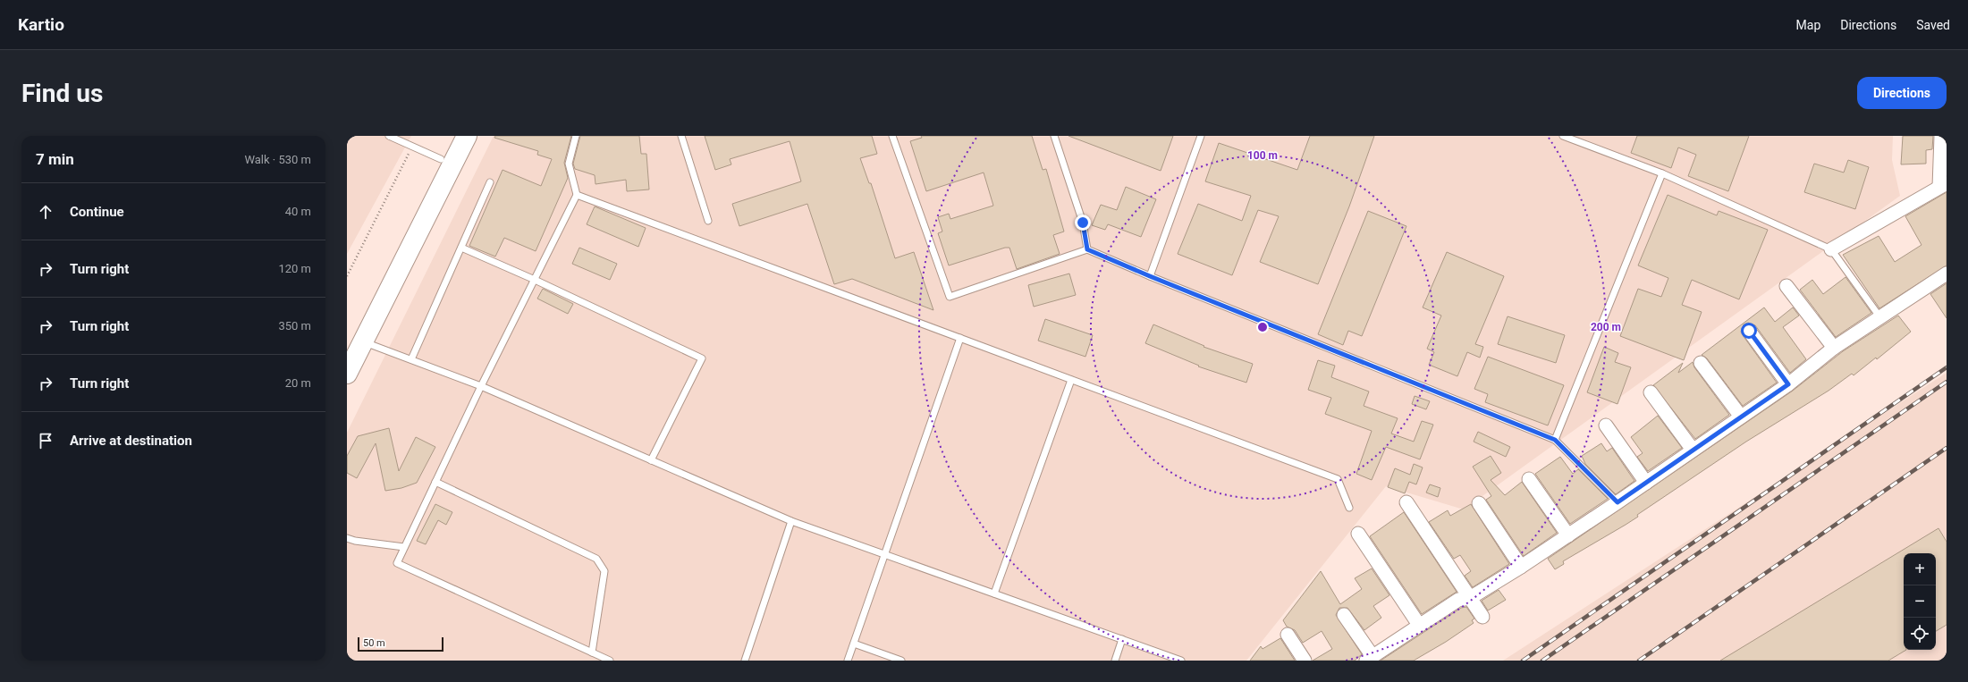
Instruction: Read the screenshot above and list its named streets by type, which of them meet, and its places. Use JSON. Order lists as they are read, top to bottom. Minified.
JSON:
{"scale_bar":"50 m","page":{"header":"Kartio","nav":["Map","Directions","Saved"],"buttons":"Directions","title":"Find us","heading":["7 min","Walk · 530 m"],"list":[["Continue","40 m"],["Turn right","120 m"],["Turn right","350 m"],["Turn right","20 m"],"Arrive at destination"],"map_buttons":["+","−"],"scale":"50 m"},"rings":["100 m","200 m"]}
